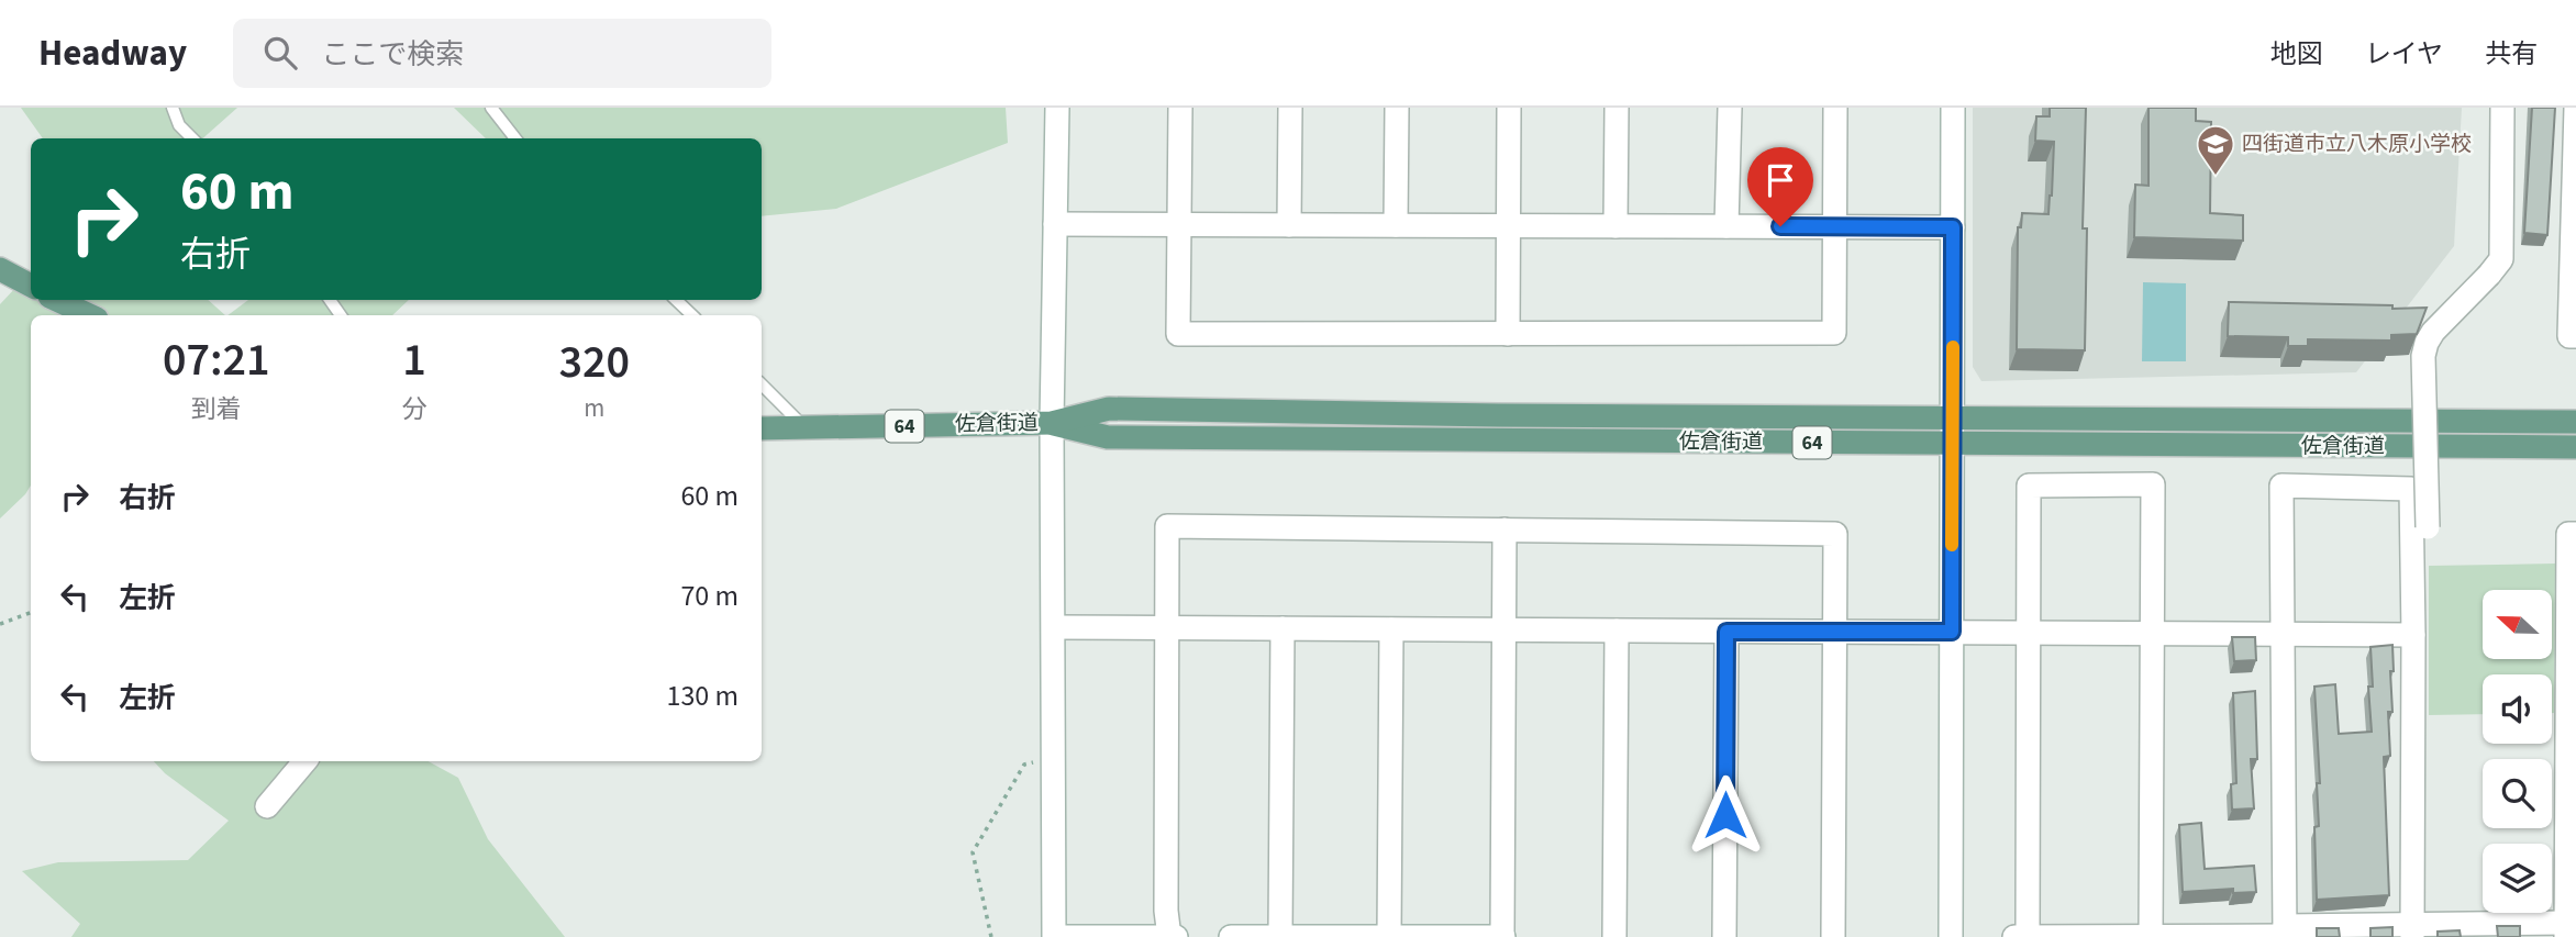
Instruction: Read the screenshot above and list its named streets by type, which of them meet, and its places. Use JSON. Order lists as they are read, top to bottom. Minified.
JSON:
{"streets":{"main road":["佐倉街道","64"]},"places":{"school or university":["四街道市立八木原小学校"]},"north":"left","page":{"header":"Headway","search":"ここで検索","nav":["地図","レイヤ","共有"],"turn":["60 m","右折"],"eta":["07:21","到着","1","分","320","m"],"list":[{"name":"右折","value":"60 m"},{"name":"左折","value":"70 m"},{"name":"左折","value":"130 m"}]}}
